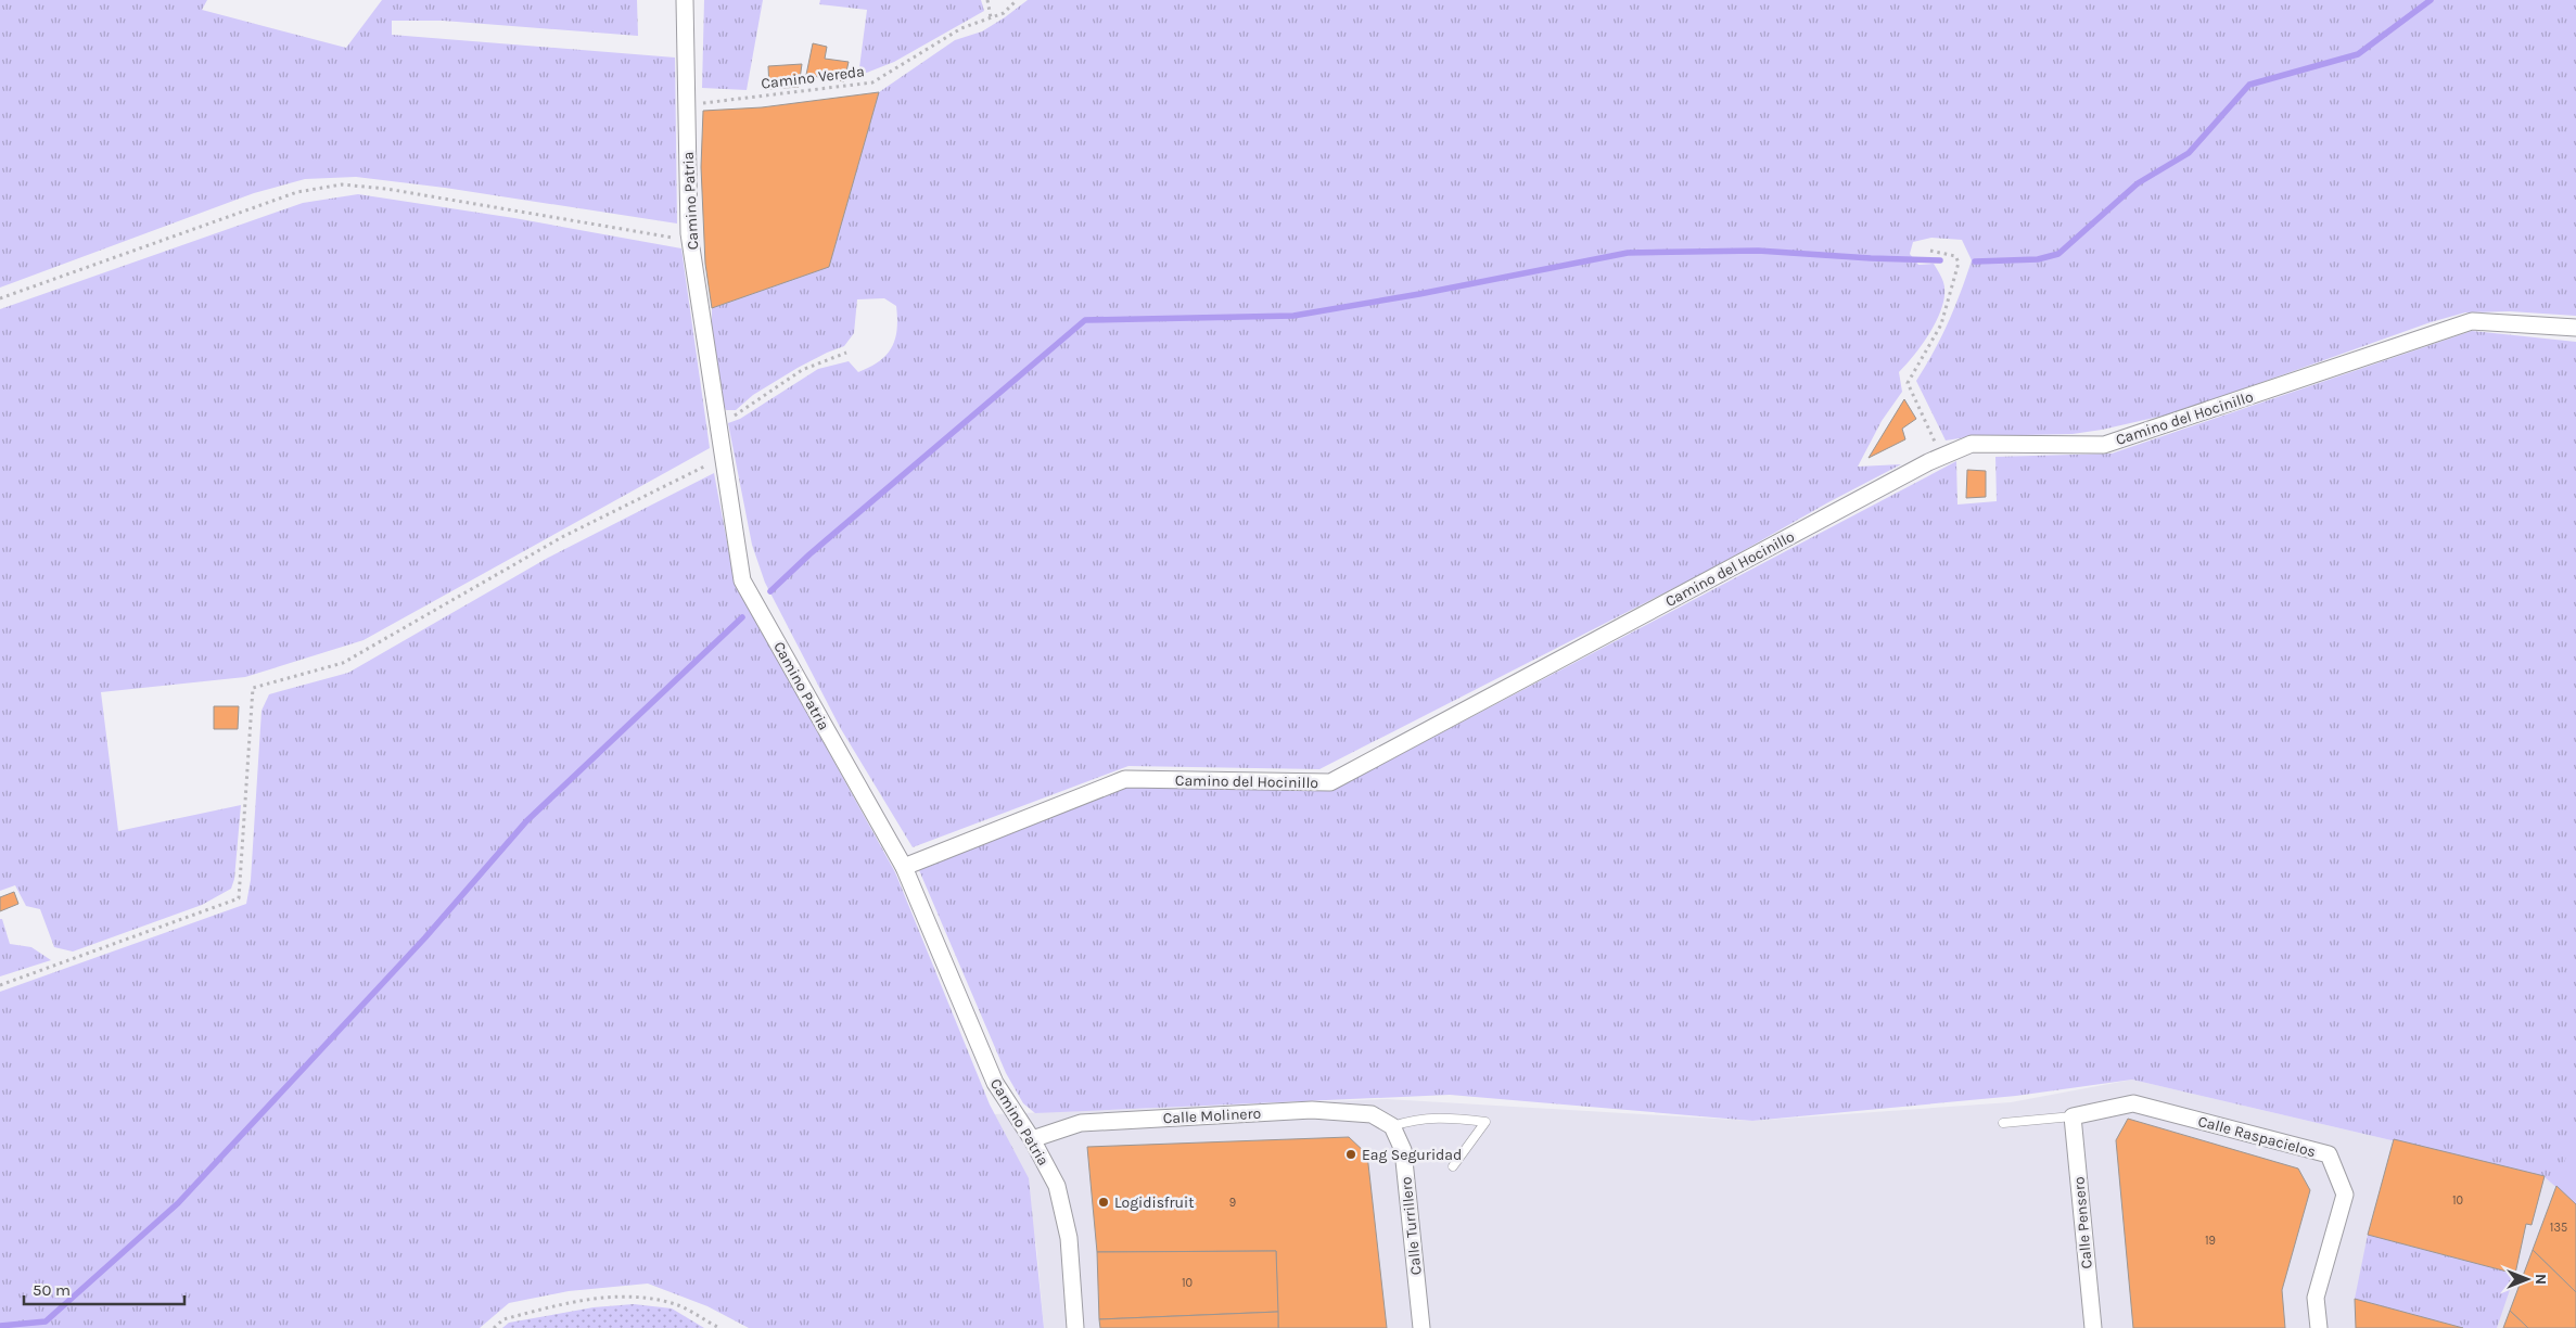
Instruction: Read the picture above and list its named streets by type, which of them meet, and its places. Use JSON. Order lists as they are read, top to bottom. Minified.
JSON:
{"streets":{"street":["Camino Patria","Camino del Hocinillo","Calle Molinero","Calle Raspacielos","Calle Pensero","Calle Turrillero"],"path":["Camino Vereda"]},"crossings":[["Camino Vereda","Camino Patria"],["Camino Patria","Camino del Hocinillo"],["Camino Patria","Calle Molinero"],["Calle Molinero","Calle Turrillero"],["Calle Raspacielos","Calle Pensero"]],"places":["Eag Seguridad","Logidisfruit"],"house_numbers":["10","9","135","19","10"],"scale_bar":"50 m","north":"right"}
